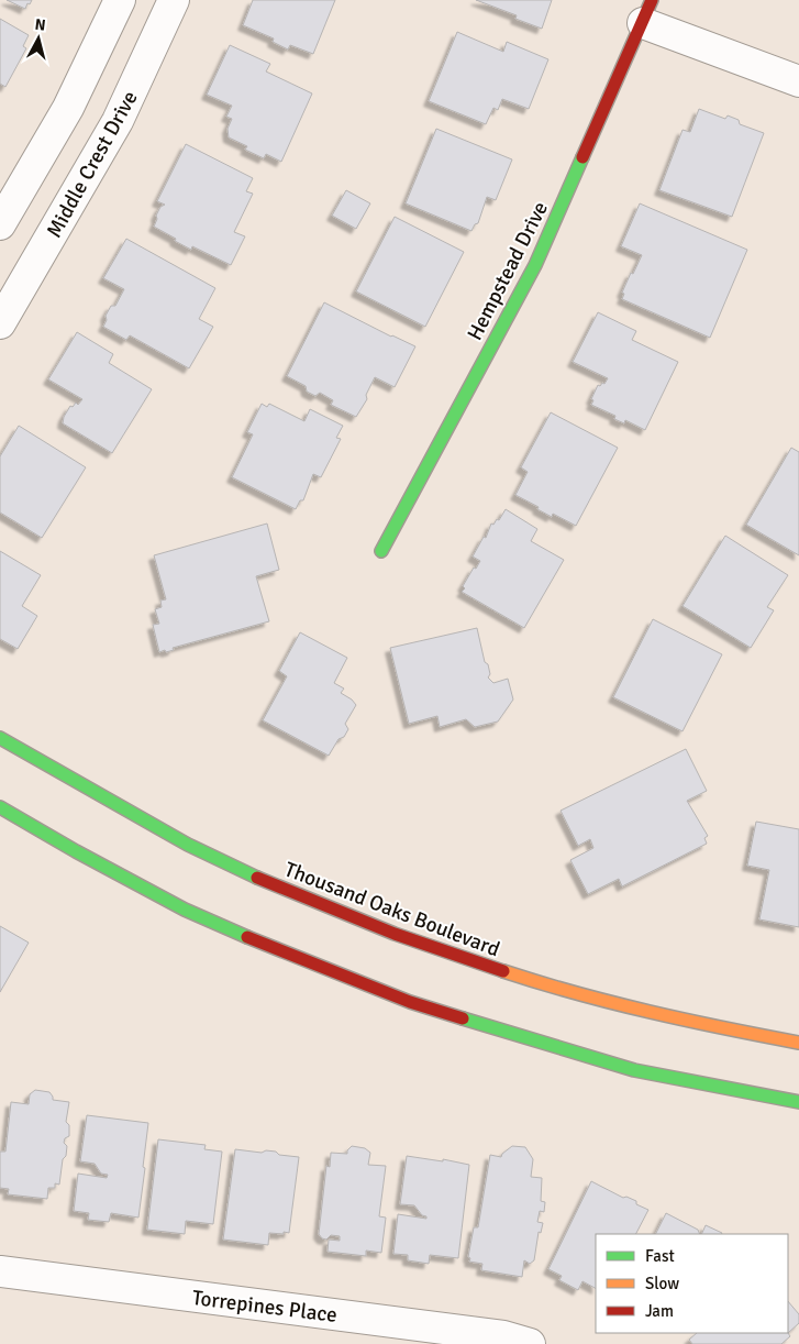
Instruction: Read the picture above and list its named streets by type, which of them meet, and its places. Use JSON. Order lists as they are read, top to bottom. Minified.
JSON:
{"streets":{"main road":["Hempstead Drive","Thousand Oaks Boulevard"],"street":["Middle Crest Drive","Torrepines Place"]},"legend":["Fast","Slow","Jam"],"north":"top"}
